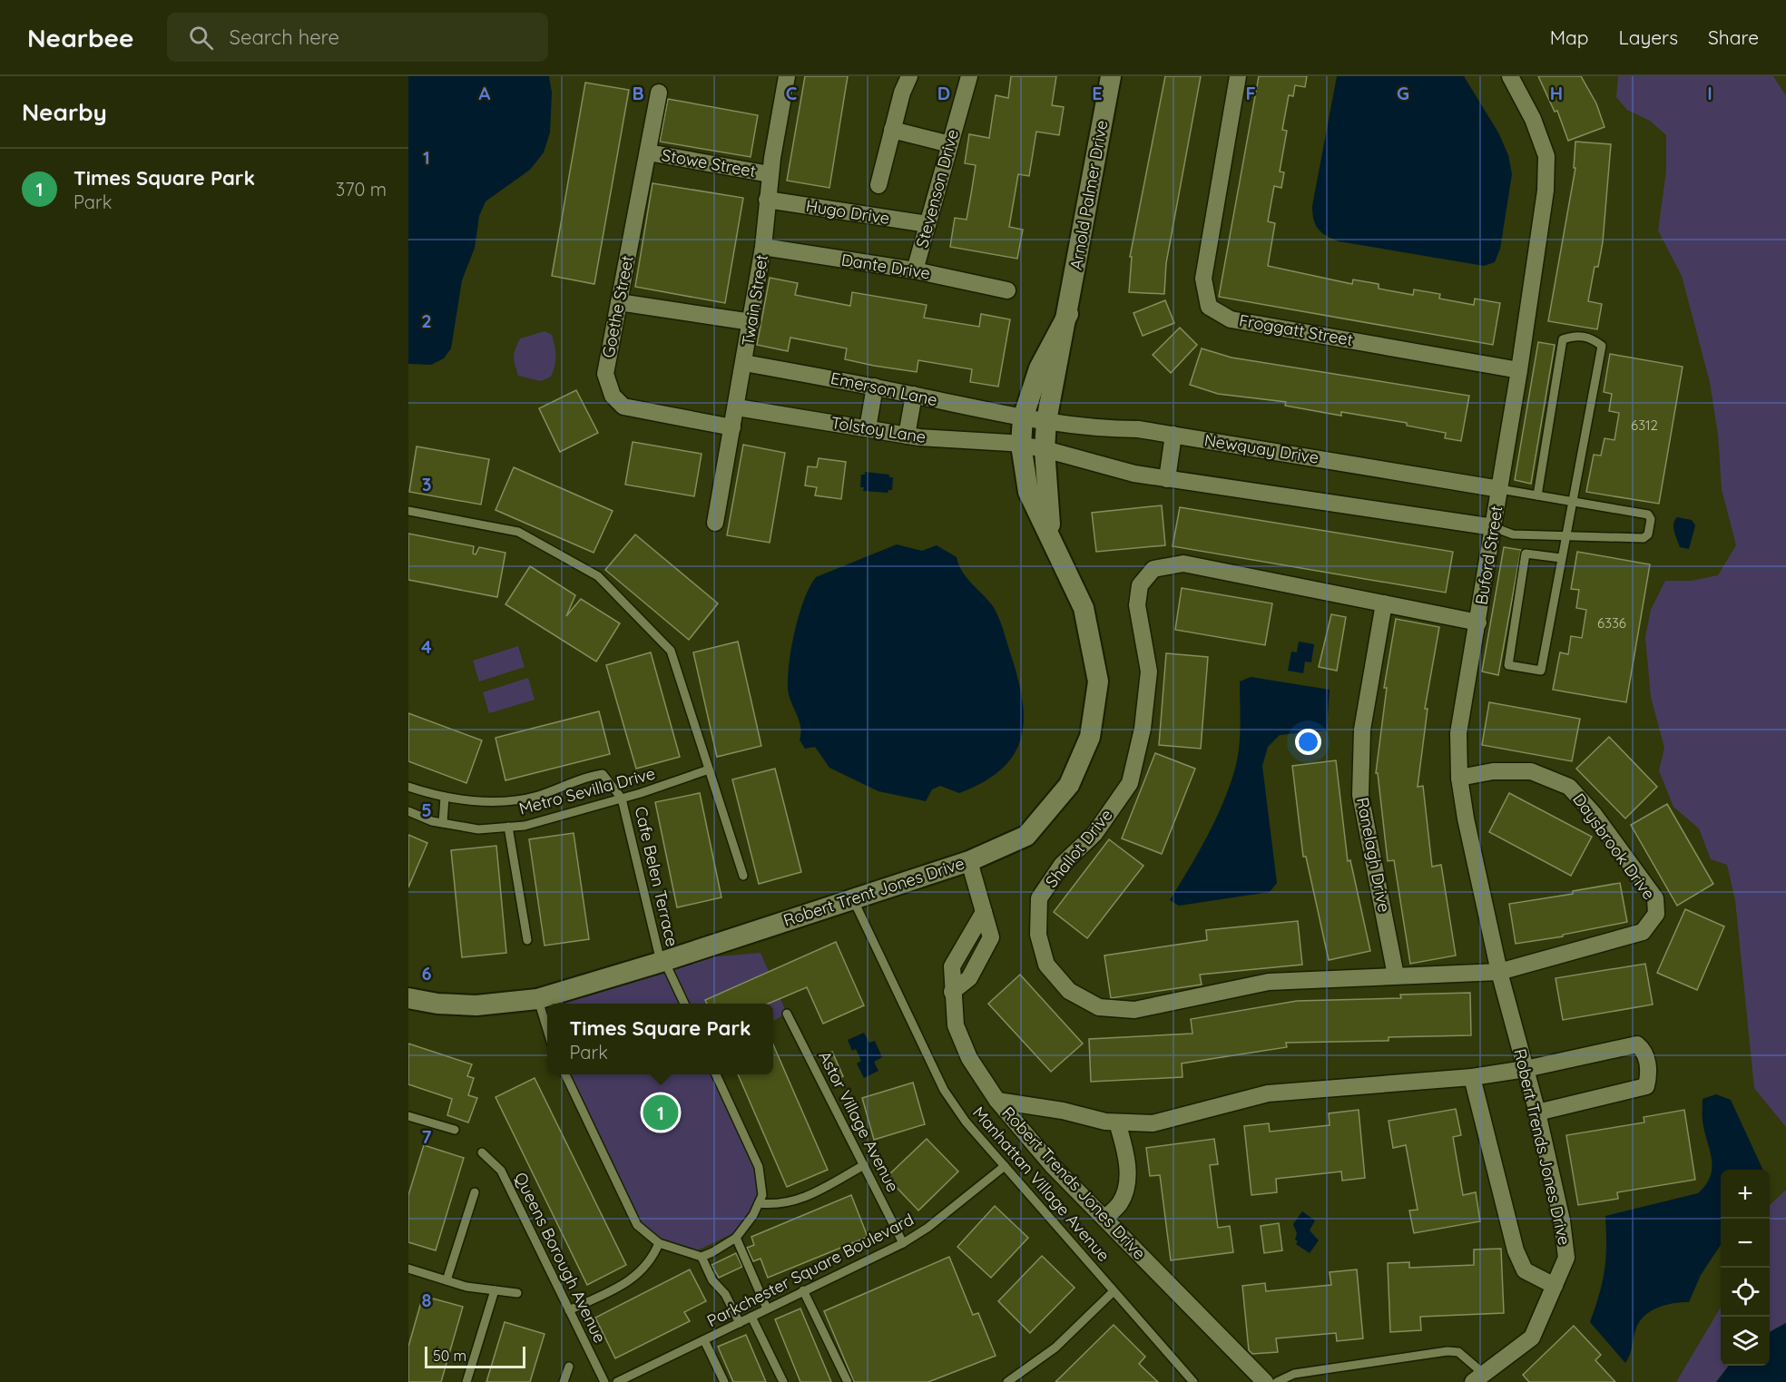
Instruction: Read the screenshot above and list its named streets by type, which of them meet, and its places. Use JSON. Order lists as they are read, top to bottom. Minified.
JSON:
{"streets":{"street":["Stowe Street","Stevenson Drive","Arnold Palmer Drive","Hugo Drive","Dante Drive","Twain Street","Goethe Street","Froggatt Street","Emerson Lane","Tolstoy Lane","Newquay Drive","Buford Street","Daysbrook Drive","Shallot Drive","Ranelagh Drive","Robert Trent Jones Drive","Robert Trends Jones Drive"],"lane":["Metro Sevilla Drive","Cafe Belen Terrace","Astor Village Avenue","Manhattan Village Avenue","Queens Borough Avenue","Parkchester Square Boulevard"]},"crossings":[["Stowe Street","Twain Street"],["Stowe Street","Goethe Street"],["Stevenson Drive","Hugo Drive"],["Stevenson Drive","Dante Drive"],["Arnold Palmer Drive","Emerson Lane"],["Arnold Palmer Drive","Newquay Drive"],["Arnold Palmer Drive","Robert Trent Jones Drive"],["Hugo Drive","Twain Street"],["Dante Drive","Twain Street"],["Twain Street","Goethe Street"],["Twain Street","Emerson Lane"],["Twain Street","Tolstoy Lane"],["Froggatt Street","Buford Street"],["Emerson Lane","Newquay Drive"],["Emerson Lane","Robert Trent Jones Drive"],["Tolstoy Lane","Robert Trent Jones Drive"],["Newquay Drive","Buford Street"],["Newquay Drive","Robert Trent Jones Drive"],["Buford Street","Daysbrook Drive"],["Buford Street","Shallot Drive"],["Buford Street","Robert Trends Jones Drive"],["Metro Sevilla Drive","Cafe Belen Terrace"],["Daysbrook Drive","Shallot Drive"],["Shallot Drive","Ranelagh Drive"],["Cafe Belen Terrace","Robert Trent Jones Drive"],["Robert Trent Jones Drive","Manhattan Village Avenue"],["Astor Village Avenue","Parkchester Square Boulevard"],["Manhattan Village Avenue","Parkchester Square Boulevard"]],"house_numbers":["6312","6336"],"scale_bar":"50 m","page":{"header":"Nearbee","search":"Search here","nav":["Map","Layers","Share"],"heading":"Nearby","list":[{"mark":"1","name":"Times Square Park","note":"Park","value":"370 m"}],"popup":["Times Square Park","Park"],"pins":"1","map_buttons":["+","−"],"scale":"50 m"},"grid":{"columns":["A","B","C","D","E","F","G","H","I"],"rows":["1","2","3","4","5","6","7","8"]}}
